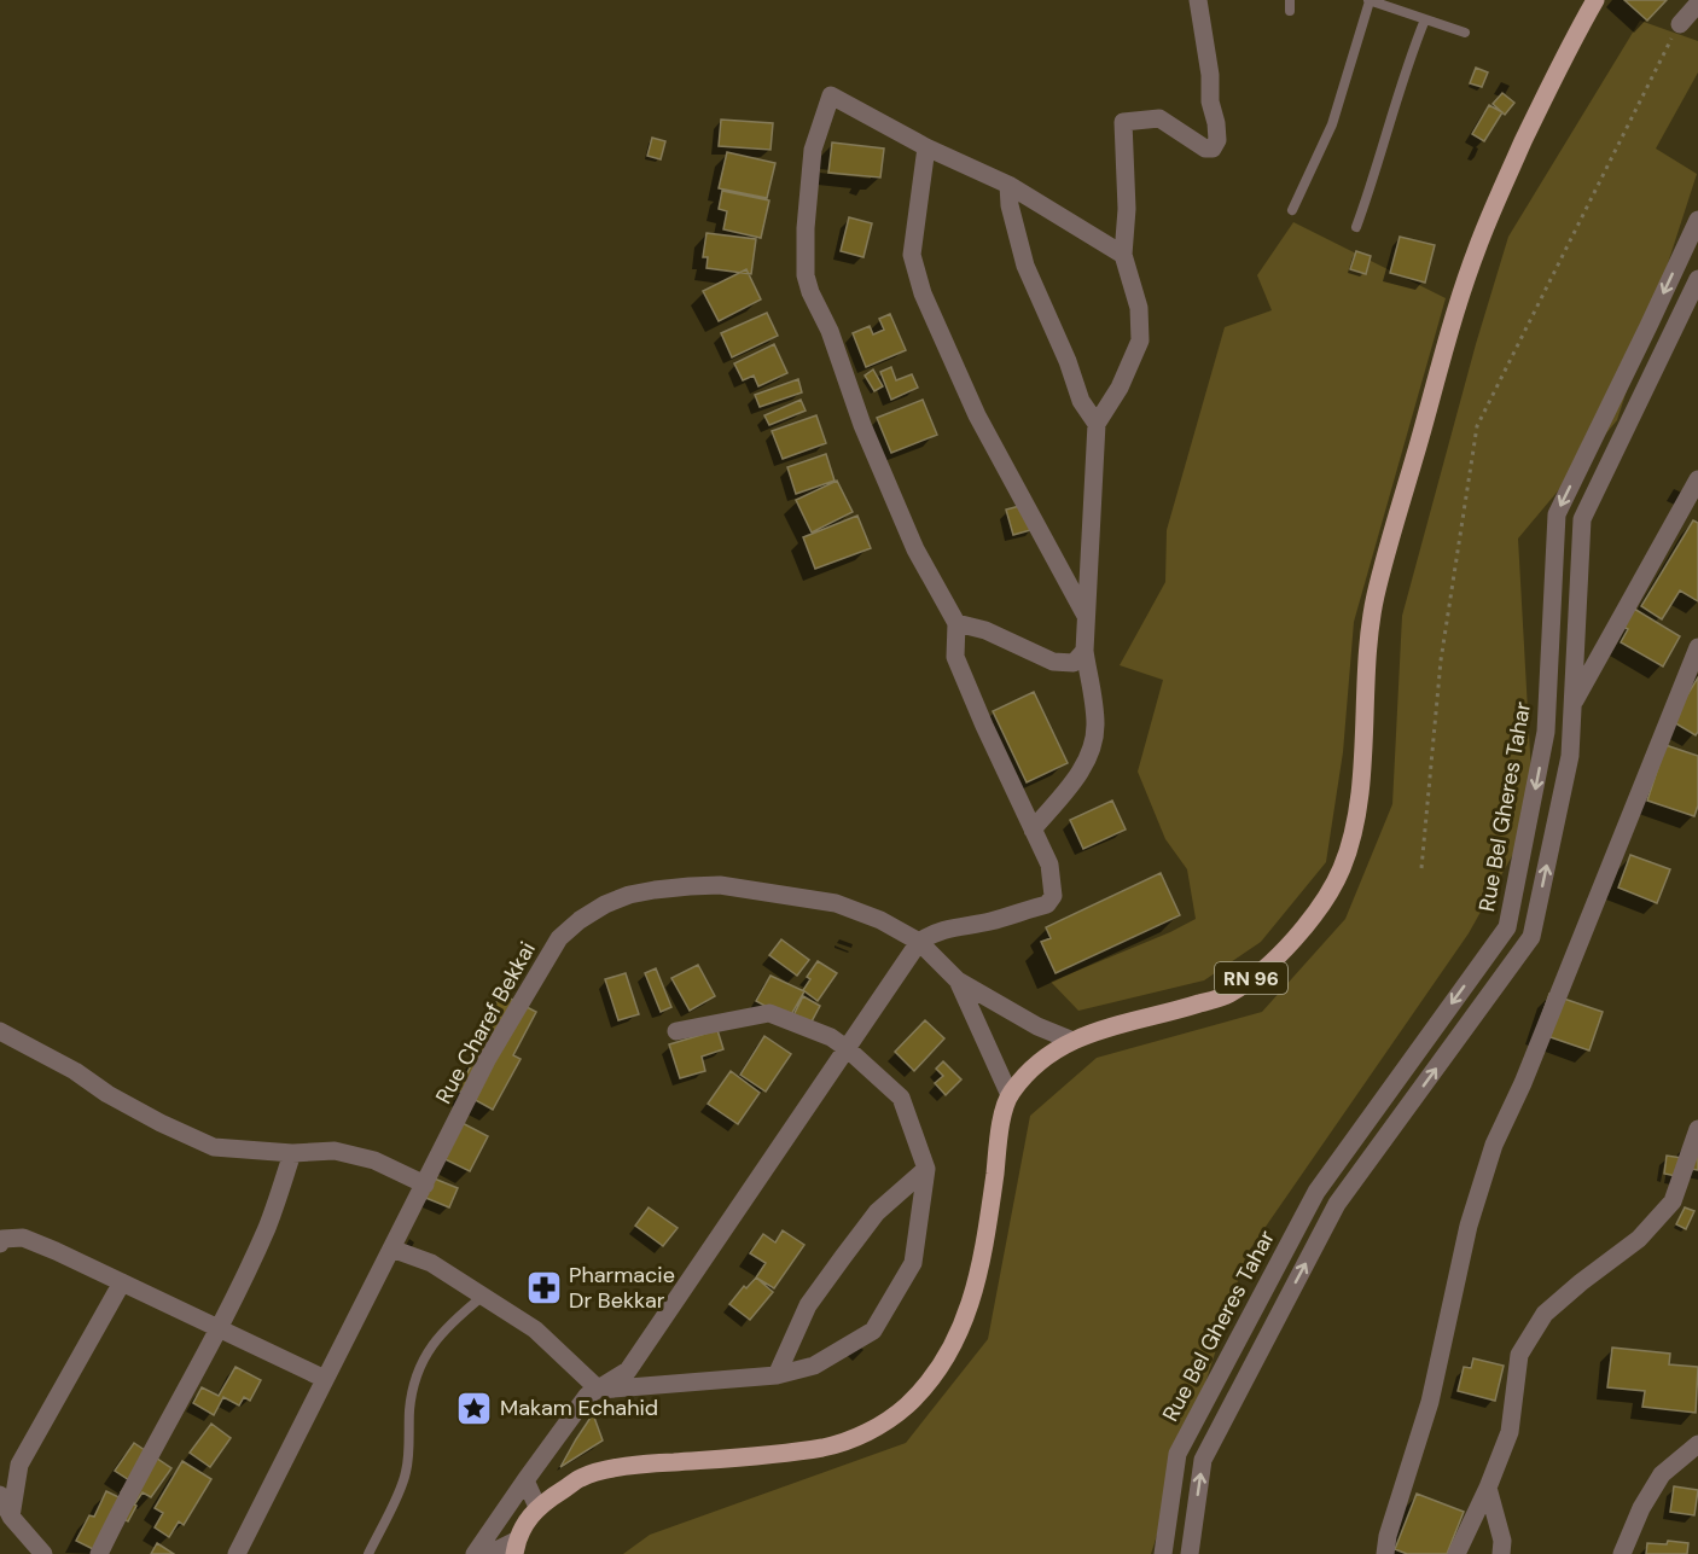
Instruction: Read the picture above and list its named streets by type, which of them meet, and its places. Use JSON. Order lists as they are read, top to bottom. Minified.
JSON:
{"streets":{"main road":["RN 96"],"street":["Rue Bel Gheres Tahar","Rue Charef Bekkai"]},"crossings":[["RN 96","Rue Charef Bekkai"]],"places":{"pharmacy":["Pharmacie Dr Bekkar"],"place":["Makam Echahid"]}}
